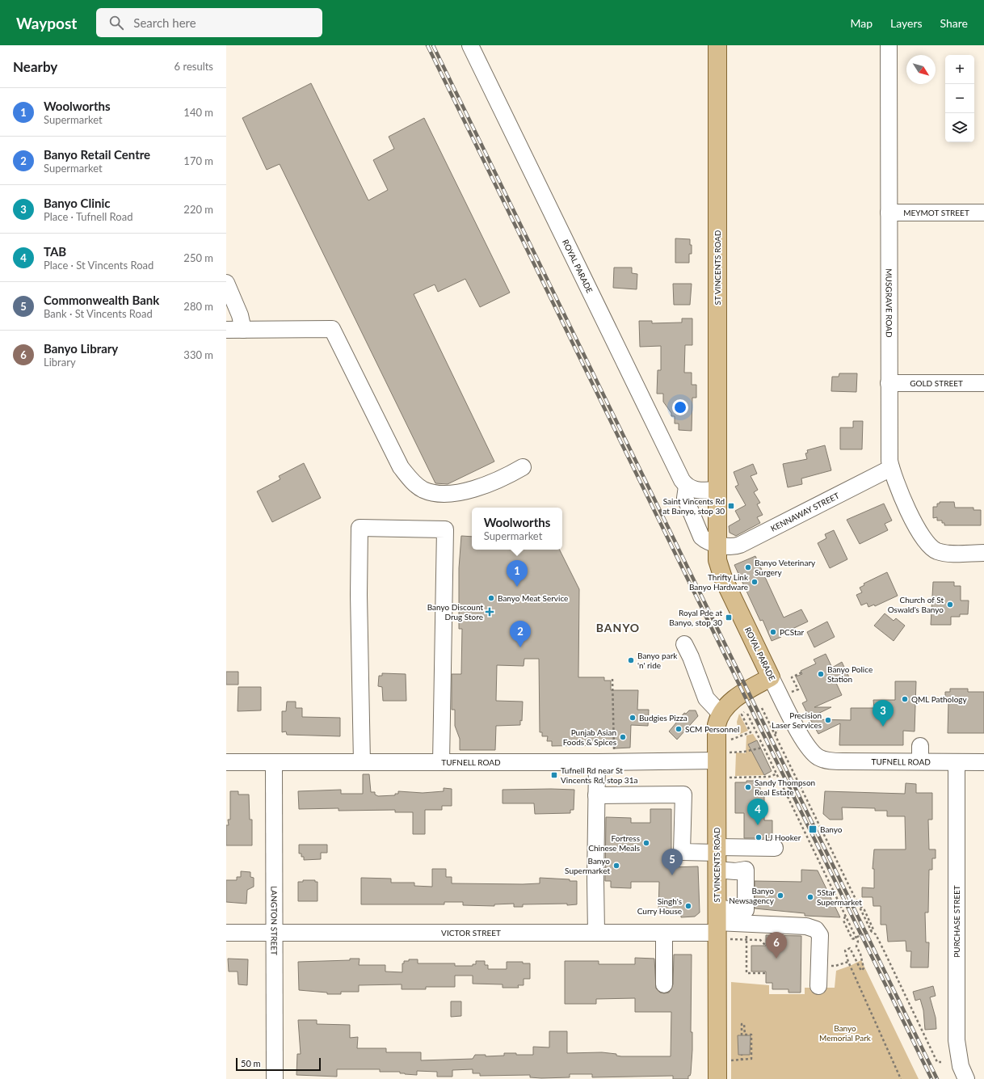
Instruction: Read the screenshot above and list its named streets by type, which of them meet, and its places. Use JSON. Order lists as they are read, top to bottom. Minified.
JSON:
{"streets":{"main road":["ROYAL PARADE","ST VINCENTS ROAD"],"street":["MEYMOT STREET","MUSGRAVE ROAD","GOLD STREET","KENNAWAY STREET","TUFNELL ROAD","LANGTON STREET","PURCHASE STREET","VICTOR STREET"]},"crossings":[["MEYMOT STREET","MUSGRAVE ROAD"],["ROYAL PARADE","ST VINCENTS ROAD"],["ROYAL PARADE","KENNAWAY STREET"],["ROYAL PARADE","TUFNELL ROAD"],["ST VINCENTS ROAD","TUFNELL ROAD"],["ST VINCENTS ROAD","VICTOR STREET"],["MUSGRAVE ROAD","GOLD STREET"],["MUSGRAVE ROAD","KENNAWAY STREET"],["TUFNELL ROAD","LANGTON STREET"],["TUFNELL ROAD","PURCHASE STREET"],["LANGTON STREET","VICTOR STREET"]],"districts":["BANYO"],"parks":["Banyo Memorial Park"],"places":{"transit":["Saint Vincents Rd at Banyo, stop 30","Royal Pde at Banyo, stop 30","Tufnell Rd near St Vincents Rd, stop 31a","Banyo"],"other":["Banyo Veterinary Surgery","Thrifty Link Banyo Hardware","Banyo Meat Service","Church of St Oswald's Banyo","PCStar","Banyo park 'n' ride","Banyo Police Station","QML Pathology","Budgies Pizza","Precision Laser Services","SCM Personnel","Punjab Asian Foods & Spices","Sandy Thompson Real Estate","LJ Hooker","Fortress Chinese Meals","Banyo Supermarket","Banyo Newsagency","5Star Supermarket","Singh's Curry House"],"health":["Banyo Discount Drug Store"]},"scale_bar":"50 m","north":"bottom right","page":{"header":"Waypost","search":"Search here","nav":["Map","Layers","Share"],"heading":["Nearby","6 results"],"map_buttons":["+","−"],"list":[{"mark":"1","name":"Woolworths","note":"Supermarket","value":"140 m"},{"mark":"2","name":"Banyo Retail Centre","note":"Supermarket","value":"170 m"},{"mark":"3","name":"Banyo Clinic","note":"Place · Tufnell Road","value":"220 m"},{"mark":"4","name":"TAB","note":"Place · St Vincents Road","value":"250 m"},{"mark":"5","name":"Commonwealth Bank","note":"Bank · St Vincents Road","value":"280 m"},{"mark":"6","name":"Banyo Library","note":"Library","value":"330 m"}],"popup":["Woolworths","Supermarket"],"pins":["1","2","3","4","5","6"],"scale":"50 m"}}
